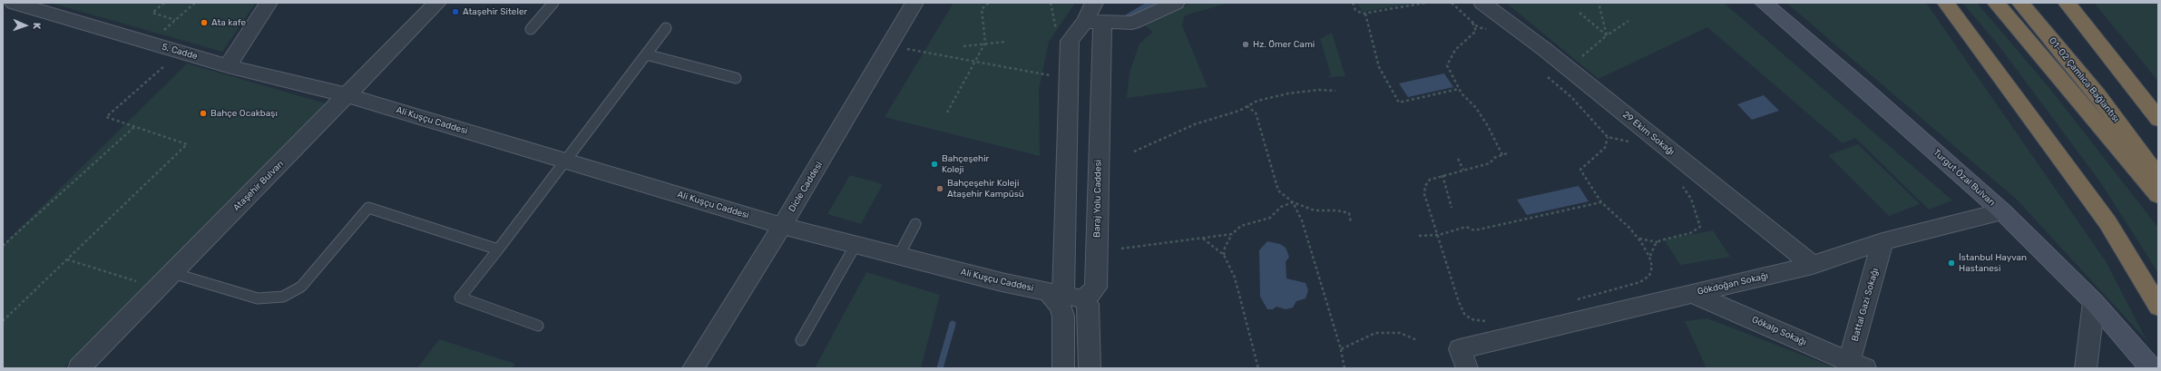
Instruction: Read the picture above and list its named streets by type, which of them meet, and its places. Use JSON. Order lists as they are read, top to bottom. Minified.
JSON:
{"streets":{"highway":["O1-O2 Çamlıca Bağlantısı"],"main road":["Turgut Özal Bulvarı"],"street":["5. Cadde","Ali Kuşçu Caddesi","29 Ekim Sokağı","Ataşehir Bulvarı","Dicle Caddesi","Baraj Yolu Caddesi","Gökdoğan Sokağı","Battal Gazi Sokağı","Gökalp Sokağı"]},"crossings":[["5. Cadde","Ali Kuşçu Caddesi"],["5. Cadde","Ataşehir Bulvarı"],["Ali Kuşçu Caddesi","Ataşehir Bulvarı"],["Ali Kuşçu Caddesi","Dicle Caddesi"],["Ali Kuşçu Caddesi","Baraj Yolu Caddesi"],["29 Ekim Sokağı","Gökdoğan Sokağı"],["Turgut Özal Bulvarı","Gökdoğan Sokağı"],["Gökdoğan Sokağı","Battal Gazi Sokağı"],["Gökdoğan Sokağı","Gökalp Sokağı"],["Battal Gazi Sokağı","Gökalp Sokağı"]],"places":["Ataşehir Siteler","Ata kafe","Hz. Ömer Cami","Bahçe Ocakbaşı","Bahçeşehir Koleji","Bahçeşehir Koleji Ataşehir Kampüsü","İstanbul Hayvan Hastanesi"],"north":"right"}
